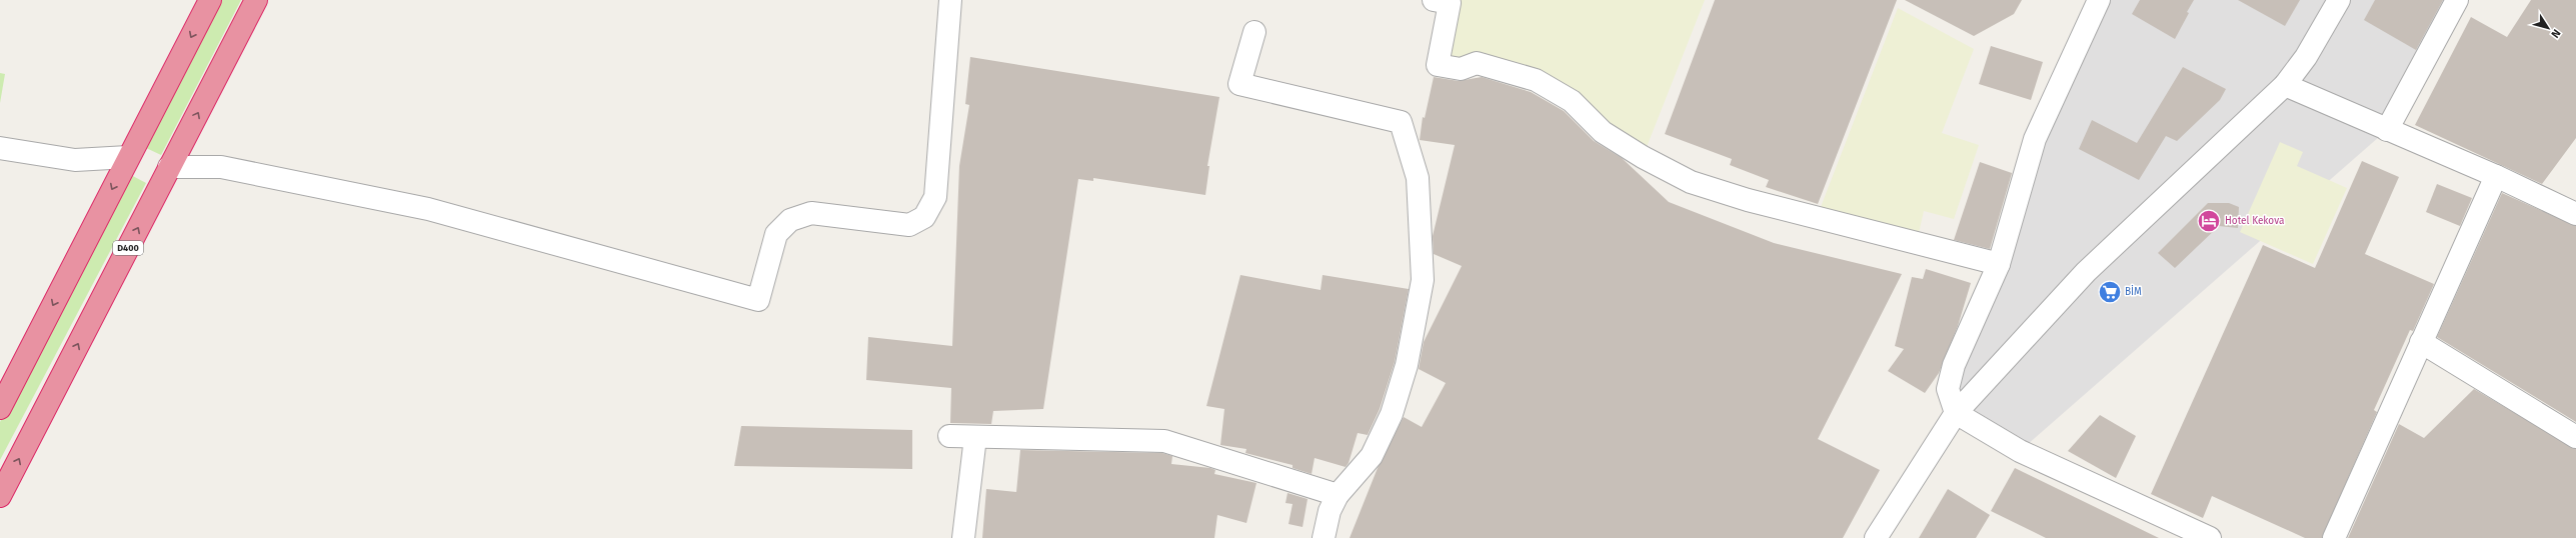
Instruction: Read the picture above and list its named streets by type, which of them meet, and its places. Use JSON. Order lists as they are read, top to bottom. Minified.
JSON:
{"streets":{"highway":["D400"]},"places":{"hotel":["Hotel Kekova"],"supermarket":["BİM"]},"north":"bottom right"}
